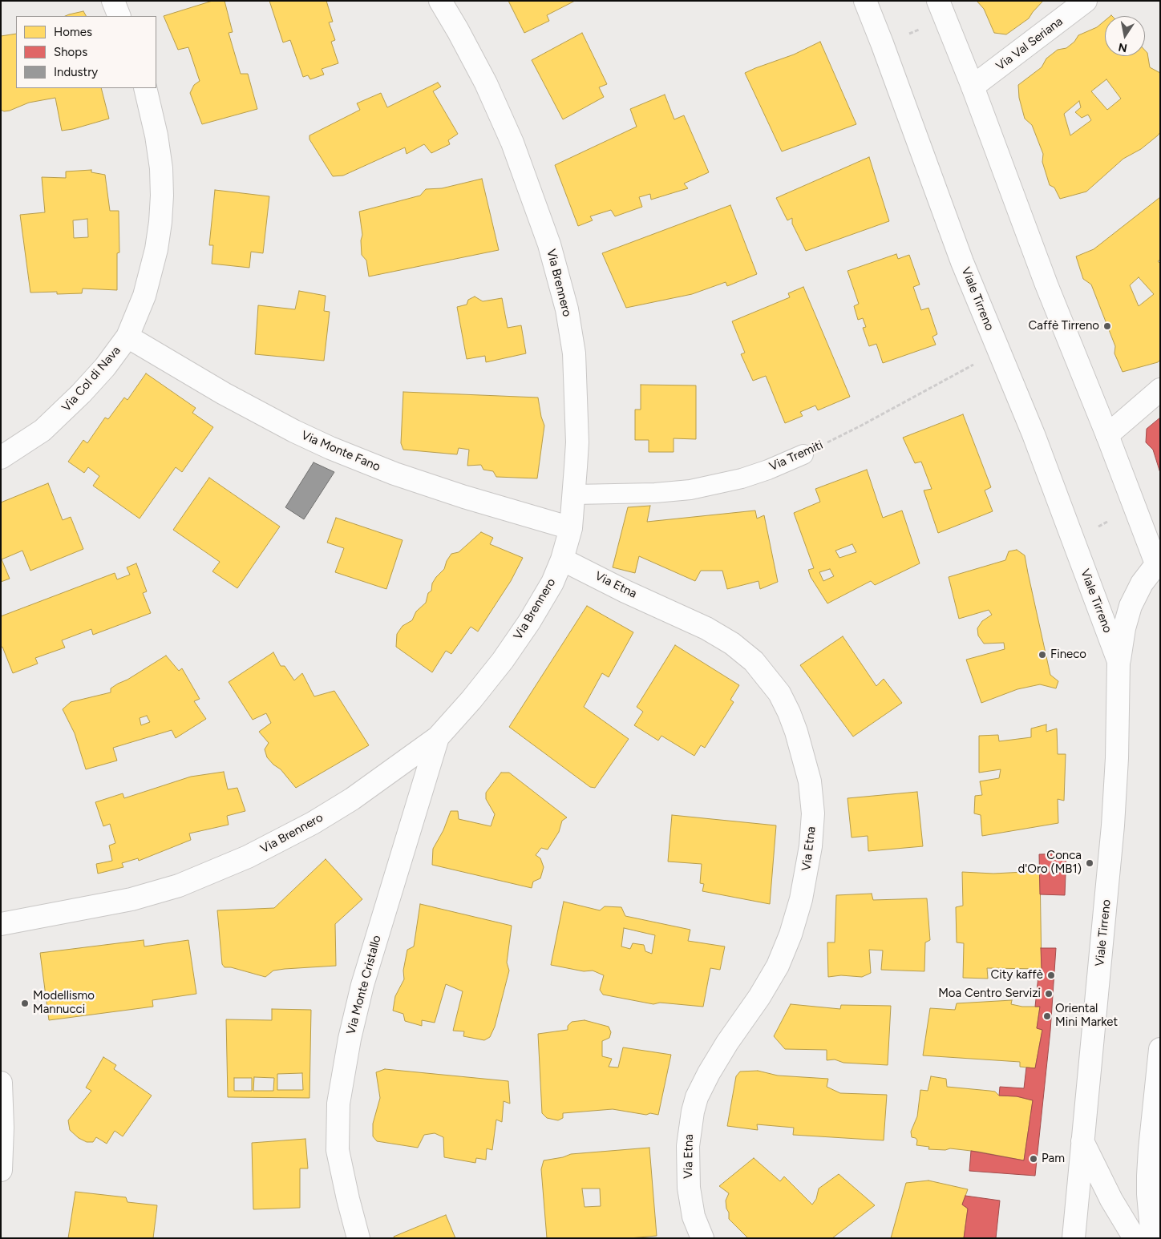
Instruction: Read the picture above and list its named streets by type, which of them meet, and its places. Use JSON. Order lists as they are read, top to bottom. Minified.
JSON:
{"streets":{"street":["Via Val Seriana","Via Brennero","Viale Tirreno","Via Col di Nava","Via Monte Fano","Via Etna","Via Monte Cristallo"],"lane":["Via Tremiti"]},"crossings":[["Via Brennero","Via Monte Fano"],["Via Brennero","Via Tremiti"],["Via Brennero","Via Etna"],["Via Brennero","Via Monte Cristallo"],["Viale Tirreno","Via Tremiti"],["Via Col di Nava","Via Monte Fano"]],"places":["Caffè Tirreno","Fineco","Conca d'Oro (MB1)","City kaffè","Moa Centro Servizi","Modellismo Mannucci","Oriental Mini Market","Pam"],"legend":["Homes","Shops","Industry"],"north":"bottom"}
